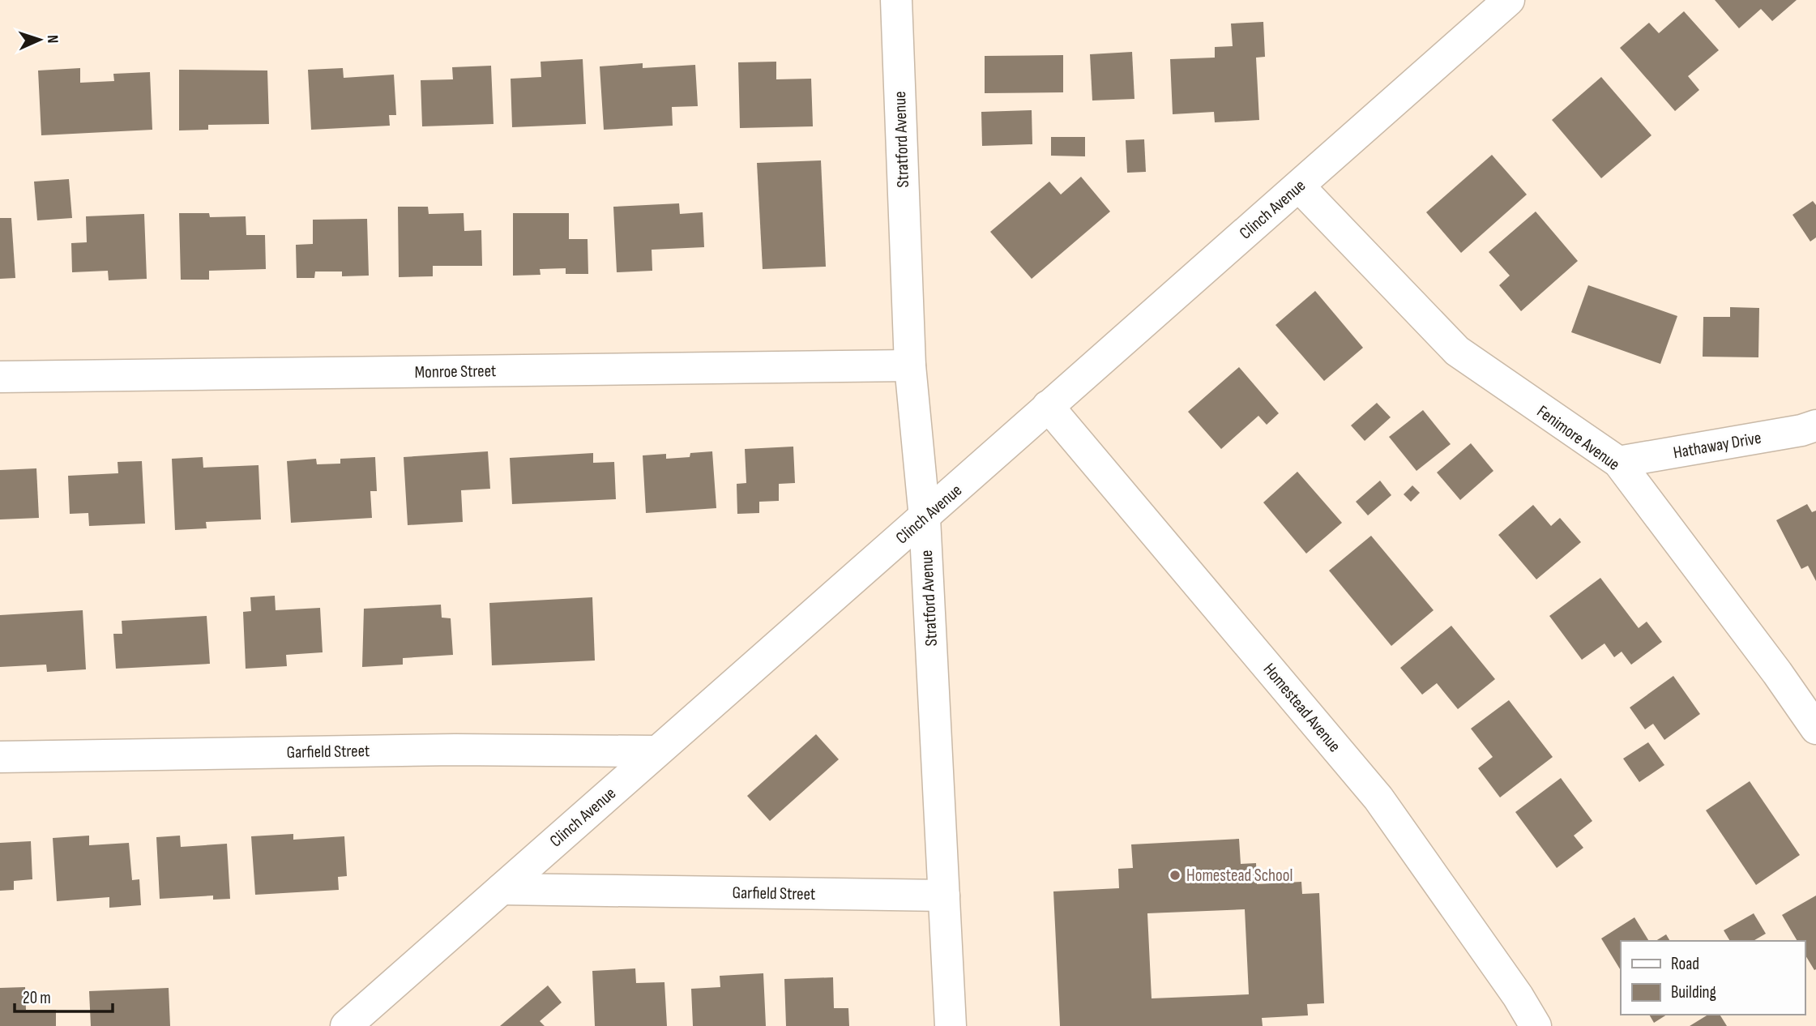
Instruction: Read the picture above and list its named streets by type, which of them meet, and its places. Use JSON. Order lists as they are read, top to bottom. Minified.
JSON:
{"streets":{"street":["Stratford Avenue","Clinch Avenue","Monroe Street","Fenimore Avenue","Hathaway Drive","Homestead Avenue","Garfield Street"]},"crossings":[["Stratford Avenue","Clinch Avenue"],["Stratford Avenue","Monroe Street"],["Stratford Avenue","Garfield Street"],["Clinch Avenue","Fenimore Avenue"],["Clinch Avenue","Homestead Avenue"],["Clinch Avenue","Garfield Street"],["Fenimore Avenue","Hathaway Drive"]],"places":["Homestead School"],"legend":["Road","Building"],"scale_bar":"20 m","north":"right"}
